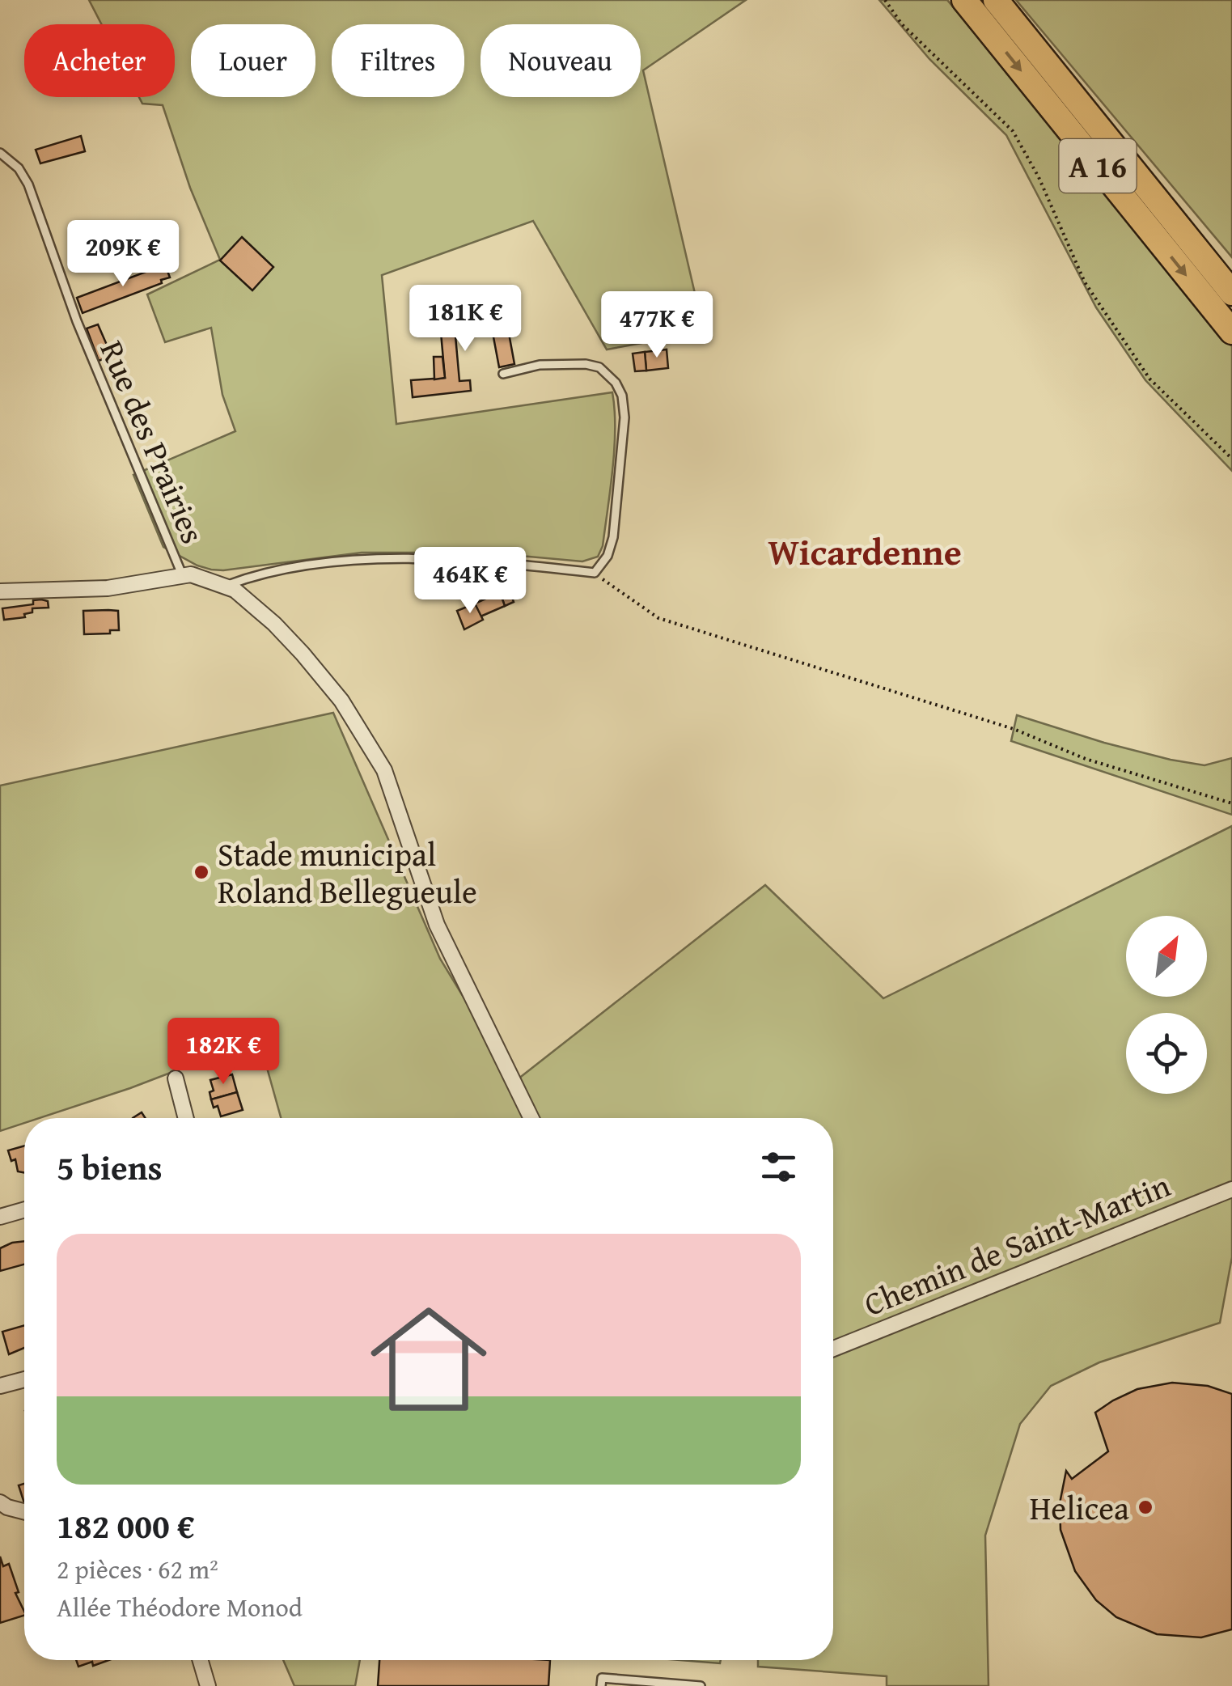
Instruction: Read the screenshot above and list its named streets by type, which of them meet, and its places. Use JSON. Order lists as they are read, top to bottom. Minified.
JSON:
{"streets":{"highway":["A 16"],"street":["Chemin de Saint-Martin"],"lane":["Rue des Prairies"]},"districts":["Wicardenne"],"places":["Stade municipal Roland Bellegueule","Helicea"],"north":"top right","page":{"chip":["Acheter","Louer","Filtres","Nouveau"],"price":["209K €","181K €","477K €","464K €","182K €"],"heading":"5 biens","list":[{"name":"182 000 €","note":"2 pièces · 62 m² · Allée Théodore Monod"}]}}
